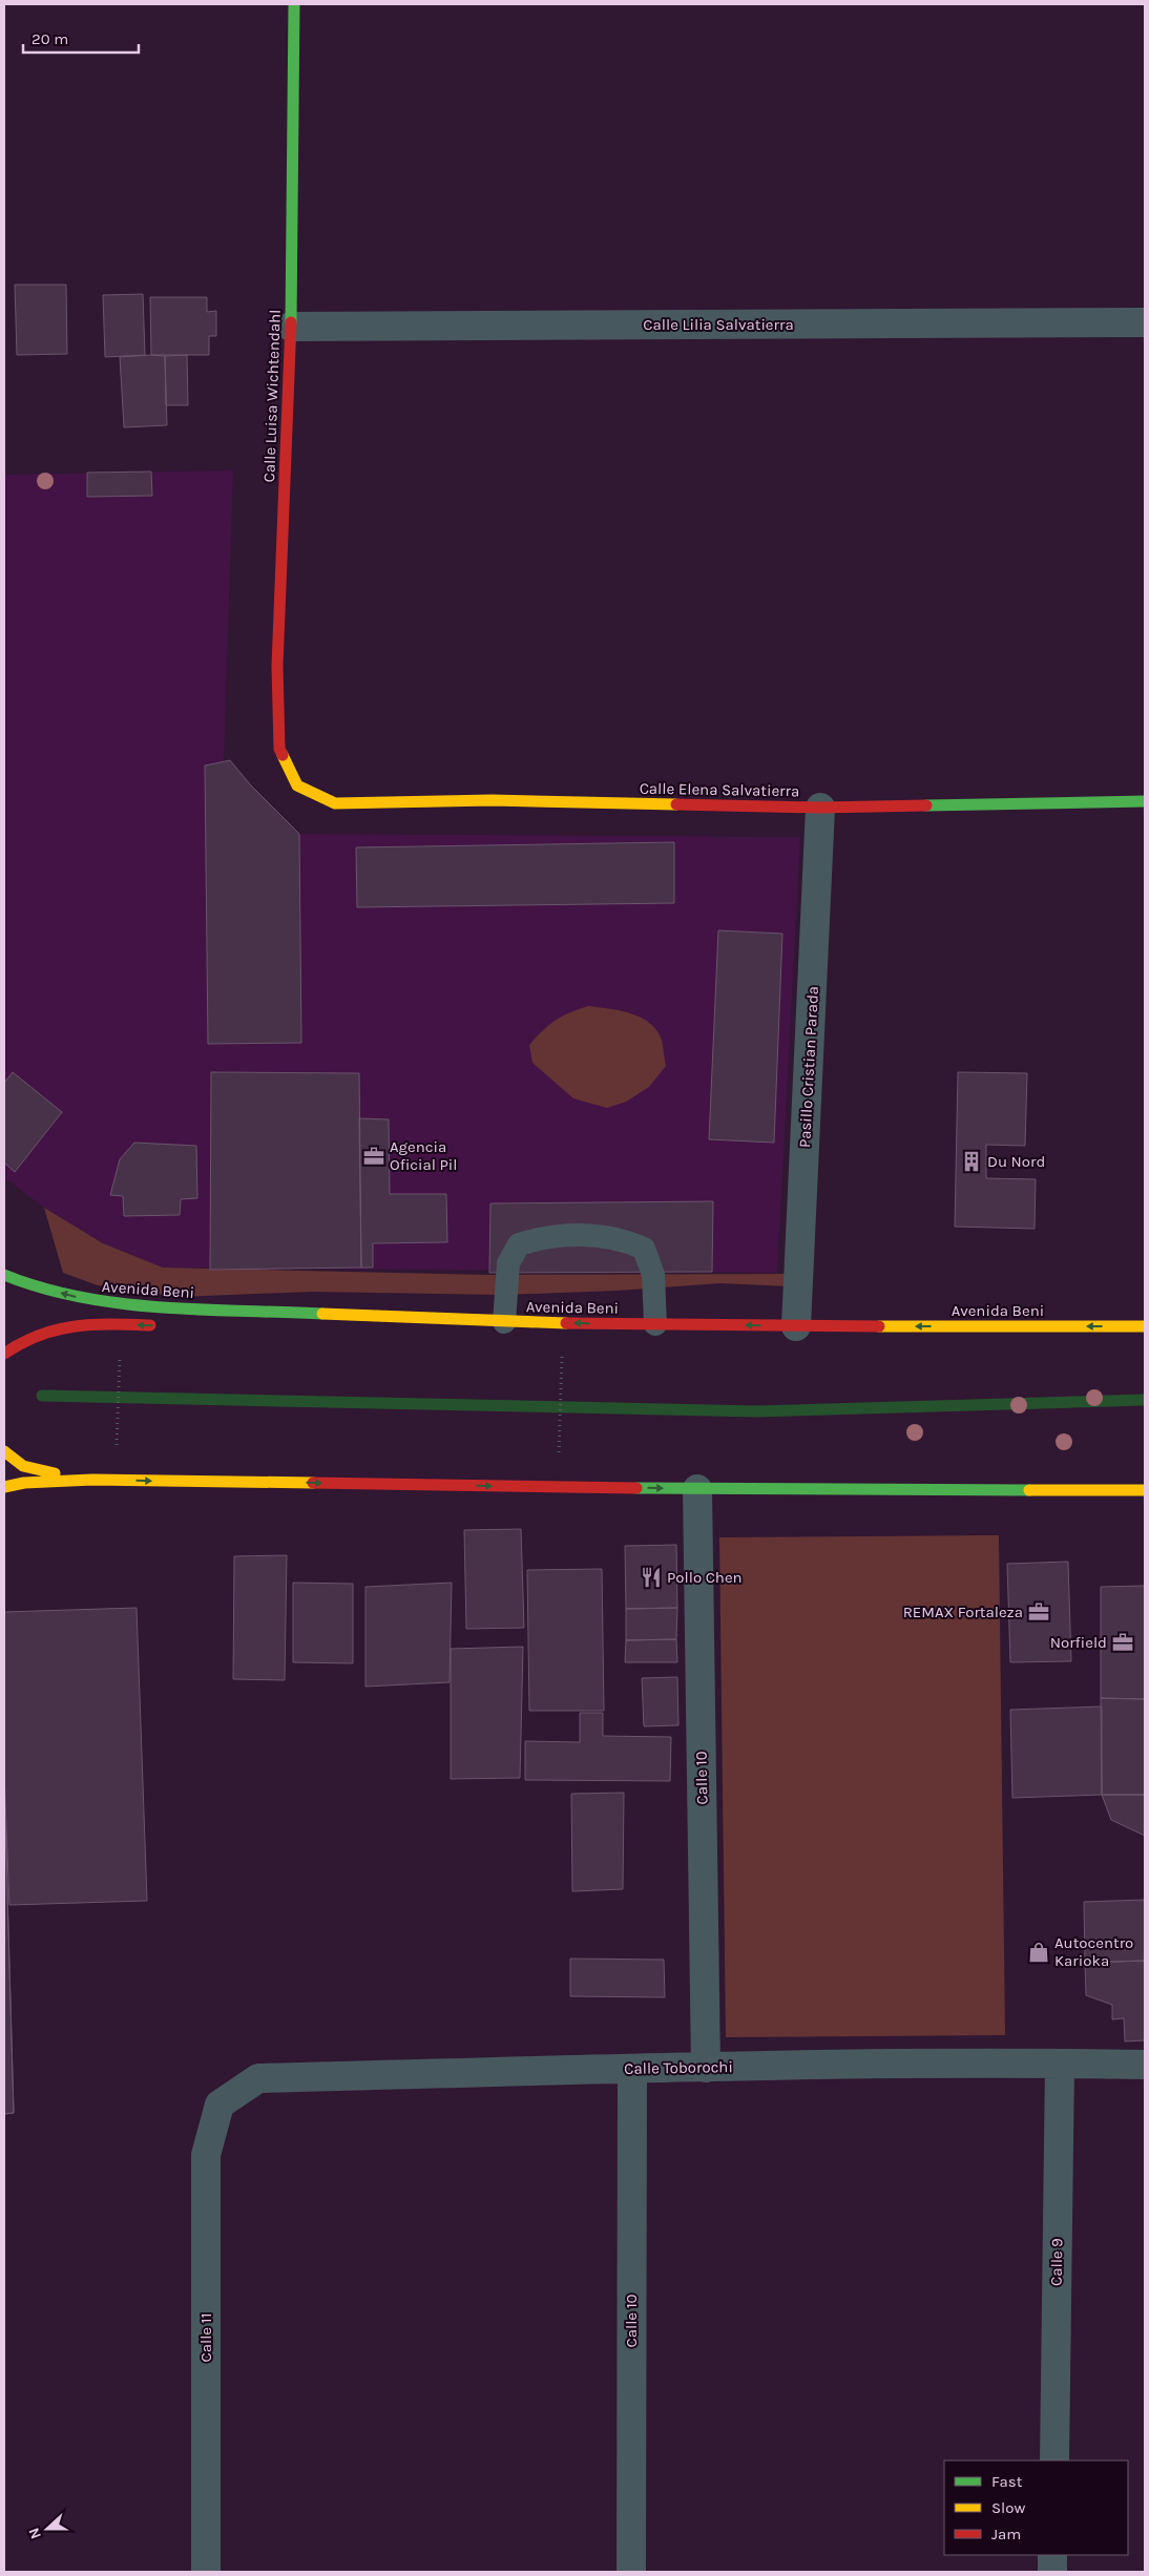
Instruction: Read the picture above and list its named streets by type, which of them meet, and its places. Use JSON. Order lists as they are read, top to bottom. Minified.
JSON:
{"streets":{"street":["Calle Lilia Salvatierra","Calle Luisa Wichtendahl","Calle Elena Salvatierra","Pasillo Cristian Parada","Avenida Beni","Calle 10","Calle Toborochi","Calle 9","Calle 11"]},"crossings":[["Calle Lilia Salvatierra","Calle Luisa Wichtendahl"],["Calle Luisa Wichtendahl","Calle Elena Salvatierra"],["Calle Elena Salvatierra","Pasillo Cristian Parada"],["Pasillo Cristian Parada","Avenida Beni"],["Calle 10","Calle Toborochi"],["Calle Toborochi","Calle 9"],["Calle Toborochi","Calle 11"]],"one_way":["Avenida Beni"],"places":{"office":["Agencia Oficial Pil","REMAX Fortaleza","Norfield"],"building":["Du Nord"],"restaurant":["Pollo Chen"],"shop":["Autocentro Karioka"]},"legend":["Fast","Slow","Jam"],"scale_bar":"20 m","north":"left"}
